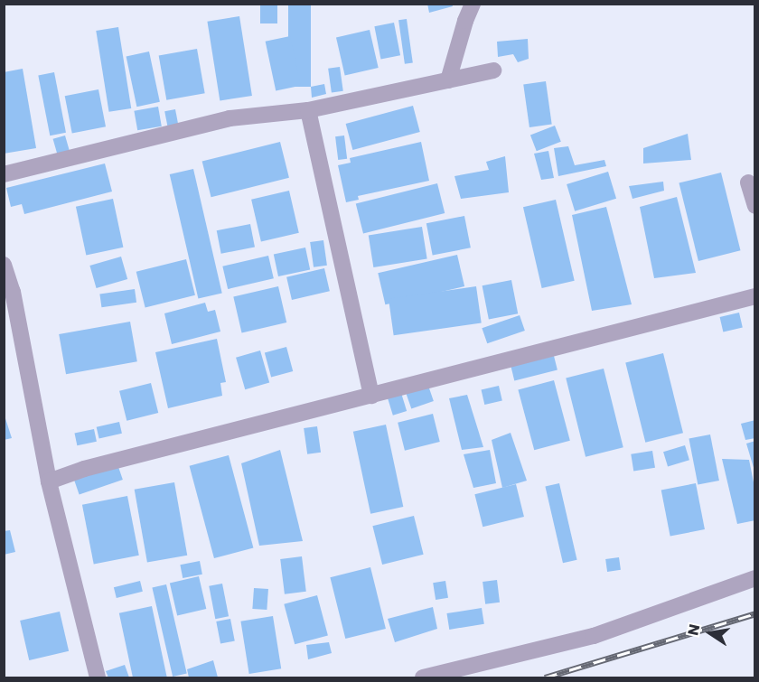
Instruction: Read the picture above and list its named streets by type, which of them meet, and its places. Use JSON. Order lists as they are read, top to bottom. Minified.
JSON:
{"north":"left"}
